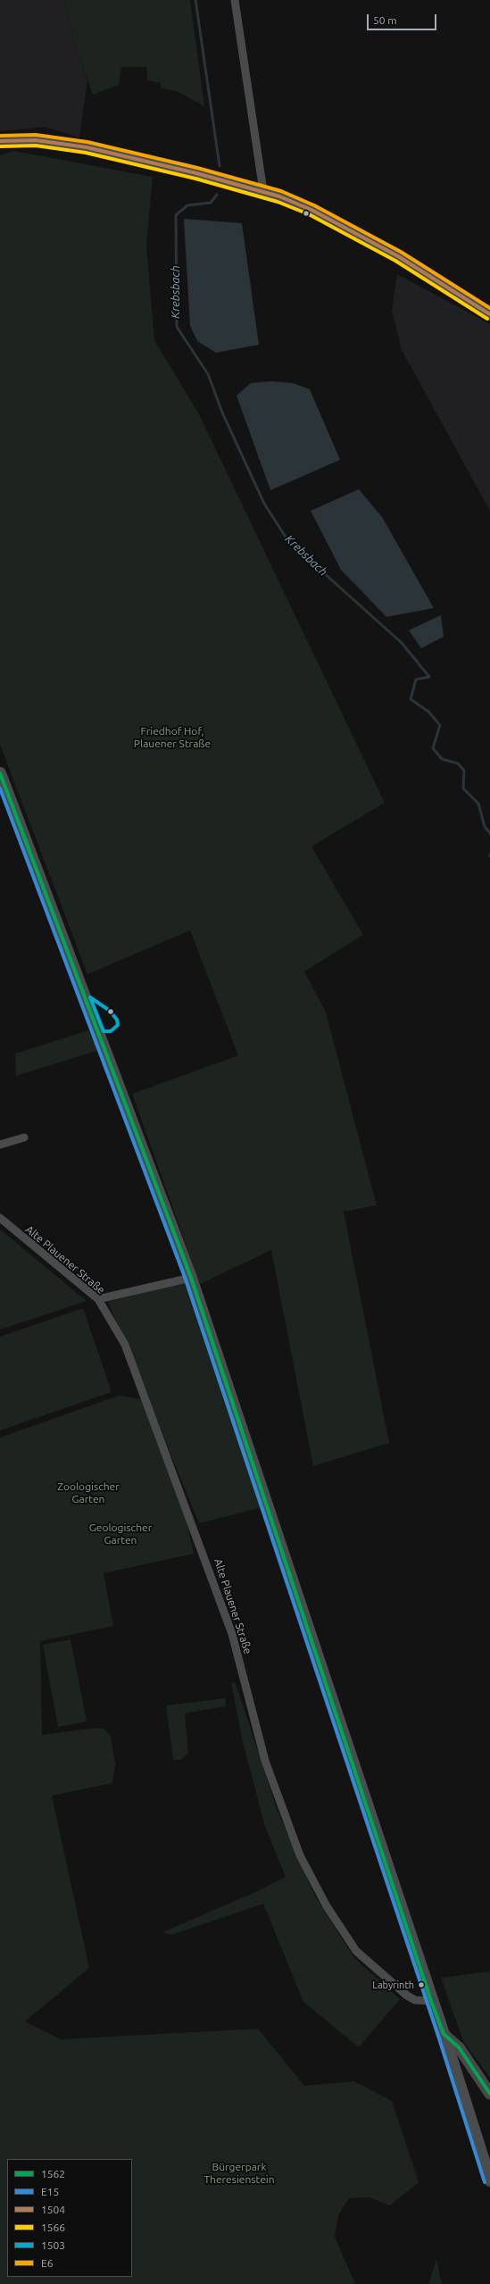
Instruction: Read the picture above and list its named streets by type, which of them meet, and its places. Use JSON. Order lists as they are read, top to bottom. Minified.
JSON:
{"streets":{"street":["Alte Plauener Straße"]},"water":["Krebsbach"],"parks":["Friedhof Hof, Plauener Straße","Zoologischer Garten","Geologischer Garten","Bürgerpark Theresienstein"],"places":["Labyrinth"],"lines":["transit line E6","transit line 1504","transit line 1566","transit line 1562","transit line E15","transit line 1503"],"legend":["1562","E15","1504","1566","1503","E6"],"scale_bar":"50 m"}
